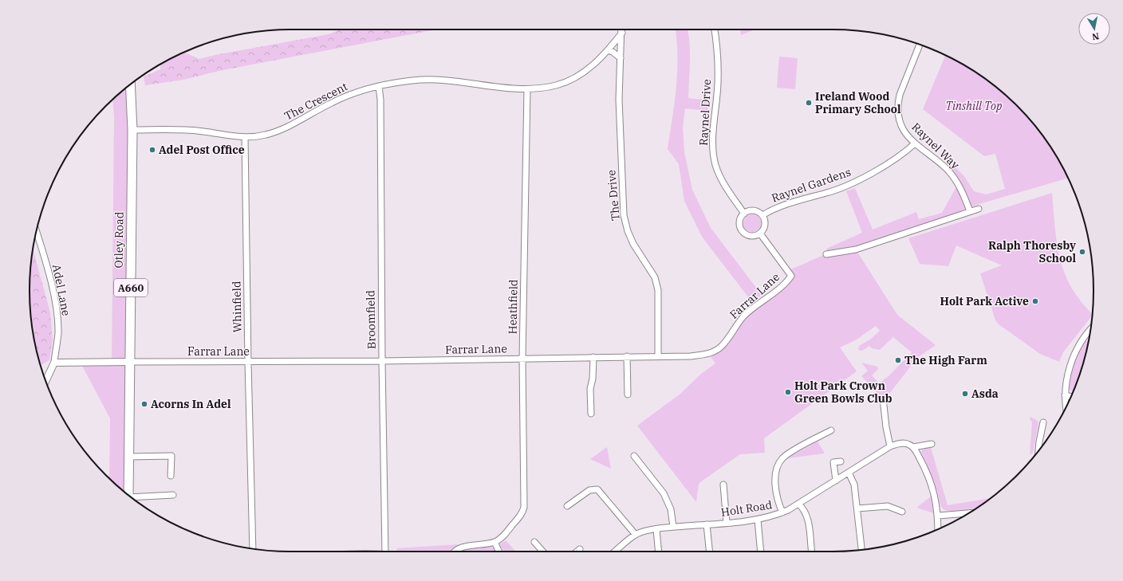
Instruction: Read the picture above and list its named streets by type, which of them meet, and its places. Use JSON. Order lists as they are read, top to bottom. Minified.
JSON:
{"streets":{"highway":["Otley Road","A660"],"street":["The Crescent","Raynel Drive","Raynel Way","Raynel Gardens","The Drive","Adel Lane","Farrar Lane","Whinfield","Heathfield","Broomfield","Holt Road"]},"crossings":[["The Crescent","The Drive"],["The Crescent","Otley Road"],["The Crescent","Whinfield"],["The Crescent","Heathfield"],["The Crescent","Broomfield"],["Raynel Drive","Raynel Gardens"],["Raynel Drive","Farrar Lane"],["Raynel Way","Raynel Gardens"],["Raynel Gardens","Farrar Lane"],["The Drive","Farrar Lane"],["Otley Road","Farrar Lane"],["Farrar Lane","Whinfield"],["Farrar Lane","Heathfield"],["Farrar Lane","Broomfield"]],"parks":["Tinshill Top"],"places":["Ireland Wood Primary School","Adel Post Office","Ralph Thoresby School","Holt Park Active","The High Farm","Holt Park Crown Green Bowls Club","Asda","Acorns In Adel"],"north":"bottom"}
